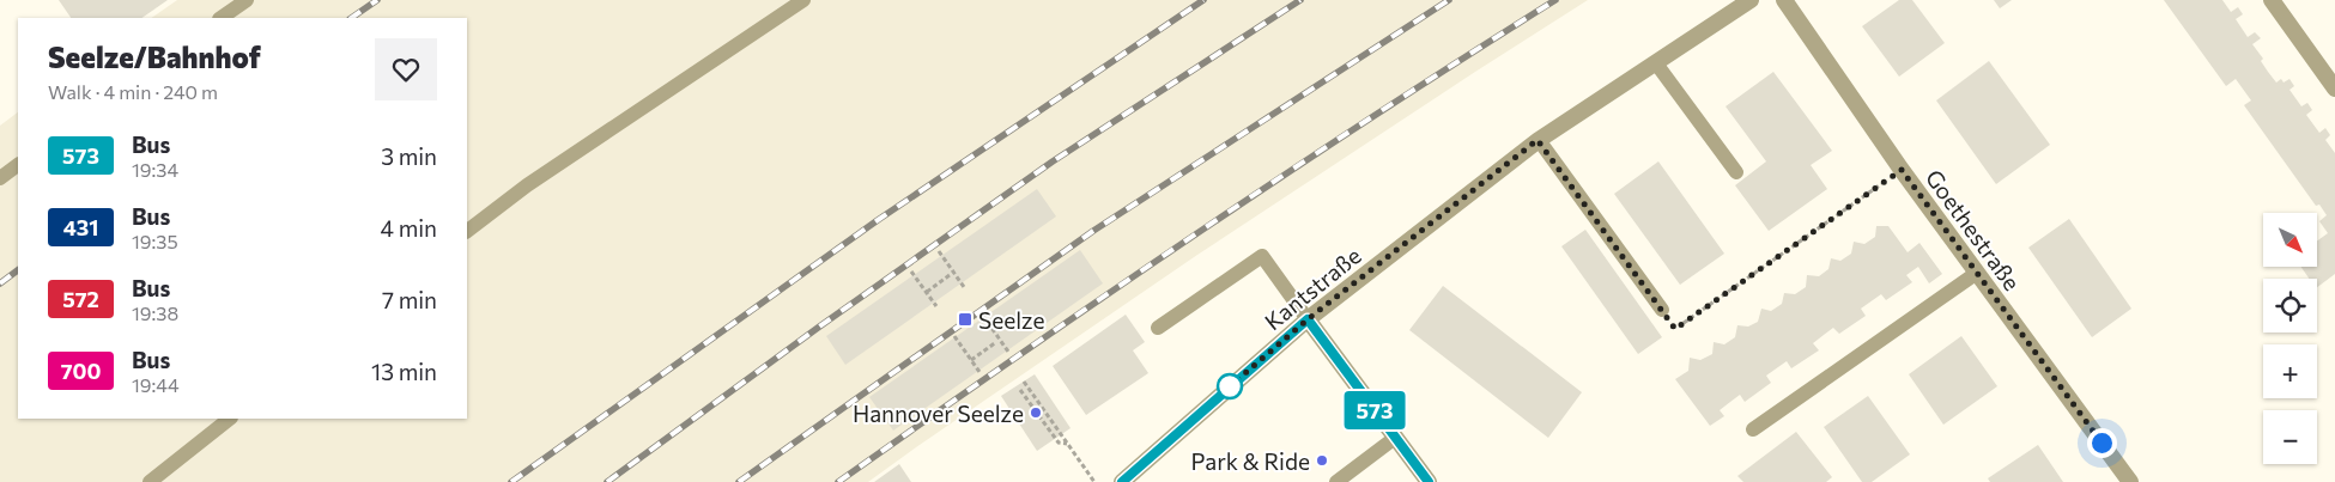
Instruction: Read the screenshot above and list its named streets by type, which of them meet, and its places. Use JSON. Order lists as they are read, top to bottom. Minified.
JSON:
{"streets":{"street":["Goethestraße","Kantstraße"]},"places":{"transit":["Seelze"],"other":["Hannover Seelze","Park & Ride"]},"lines":["bus line 573"],"north":"bottom right","page":{"on_map":"573","heading":["Seelze/Bahnhof","Walk · 4 min · 240 m"],"list":[{"mark":"573","name":"Bus","note":"19:34","value":"3 min"},{"mark":"431","name":"Bus","note":"19:35","value":"4 min"},{"mark":"572","name":"Bus","note":"19:38","value":"7 min"},{"mark":"700","name":"Bus","note":"19:44","value":"13 min"}],"map_buttons":["+","−"]}}
